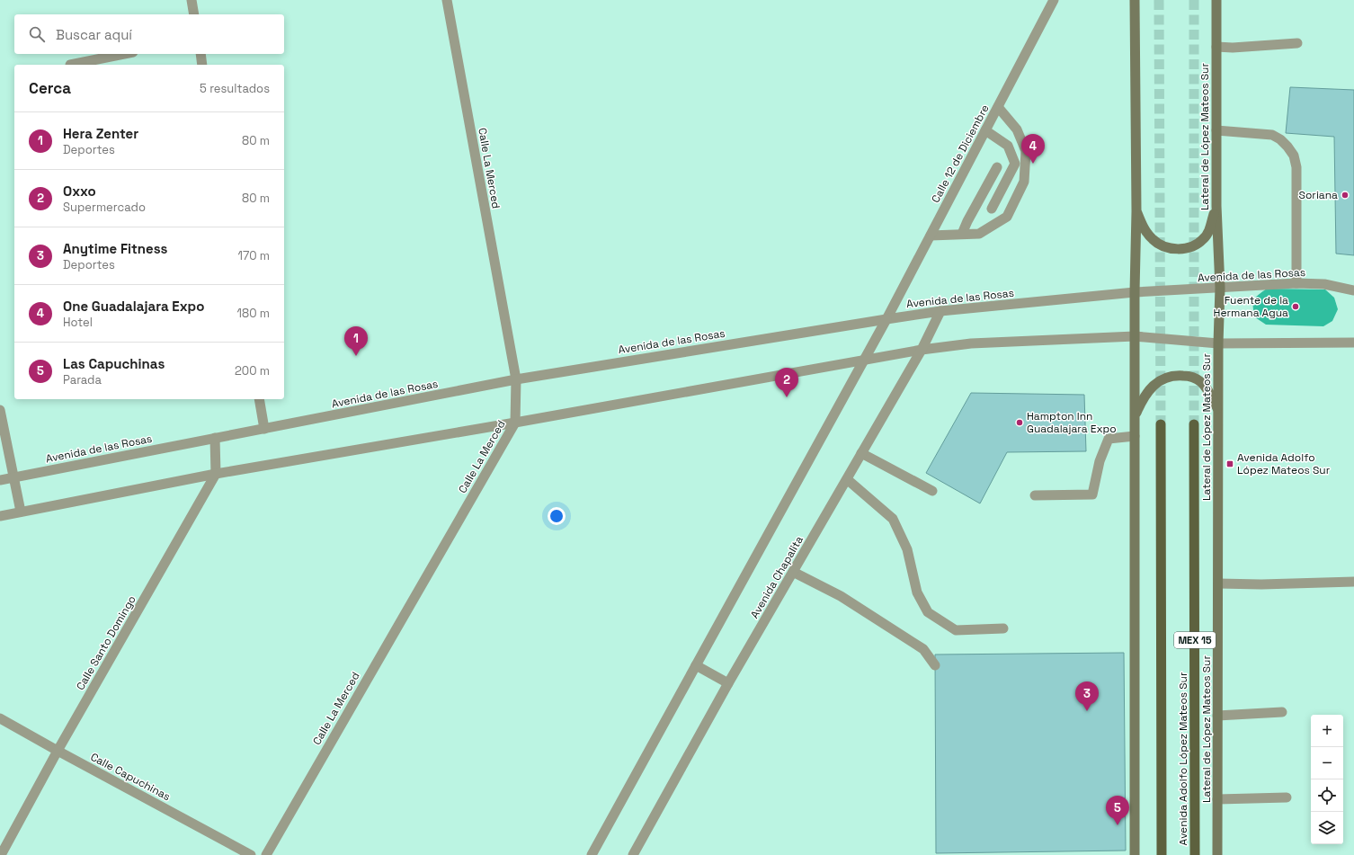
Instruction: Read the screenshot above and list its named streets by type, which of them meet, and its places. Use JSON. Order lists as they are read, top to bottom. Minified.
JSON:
{"streets":{"main road":["Lateral de López Mateos Sur","MEX 15","Avenida Adolfo López Mateos Sur"],"street":["Calle 12 de Diciembre","Calle La Merced","Avenida de las Rosas","Avenida Chapalita","Calle Santo Domingo","Calle Capuchinas"]},"crossings":[["Lateral de López Mateos Sur","Avenida de las Rosas"],["Calle 12 de Diciembre","Avenida de las Rosas"],["Calle La Merced","Avenida de las Rosas"],["Avenida de las Rosas","Avenida Chapalita"],["Calle Santo Domingo","Calle Capuchinas"]],"places":{"other":["Soriana","Fuente de la Hermana Agua","Hampton Inn Guadalajara Expo"],"transit":["Avenida Adolfo López Mateos Sur"]},"page":{"search":"Buscar aquí","heading":["Cerca","5 resultados"],"list":[{"mark":"1","name":"Hera Zenter","note":"Deportes","value":"80 m"},{"mark":"2","name":"Oxxo","note":"Supermercado","value":"80 m"},{"mark":"3","name":"Anytime Fitness","note":"Deportes","value":"170 m"},{"mark":"4","name":"One Guadalajara Expo","note":"Hotel","value":"180 m"},{"mark":"5","name":"Las Capuchinas","note":"Parada","value":"200 m"}],"pins":["4","1","2","3","5"],"map_buttons":["+","−"]}}
